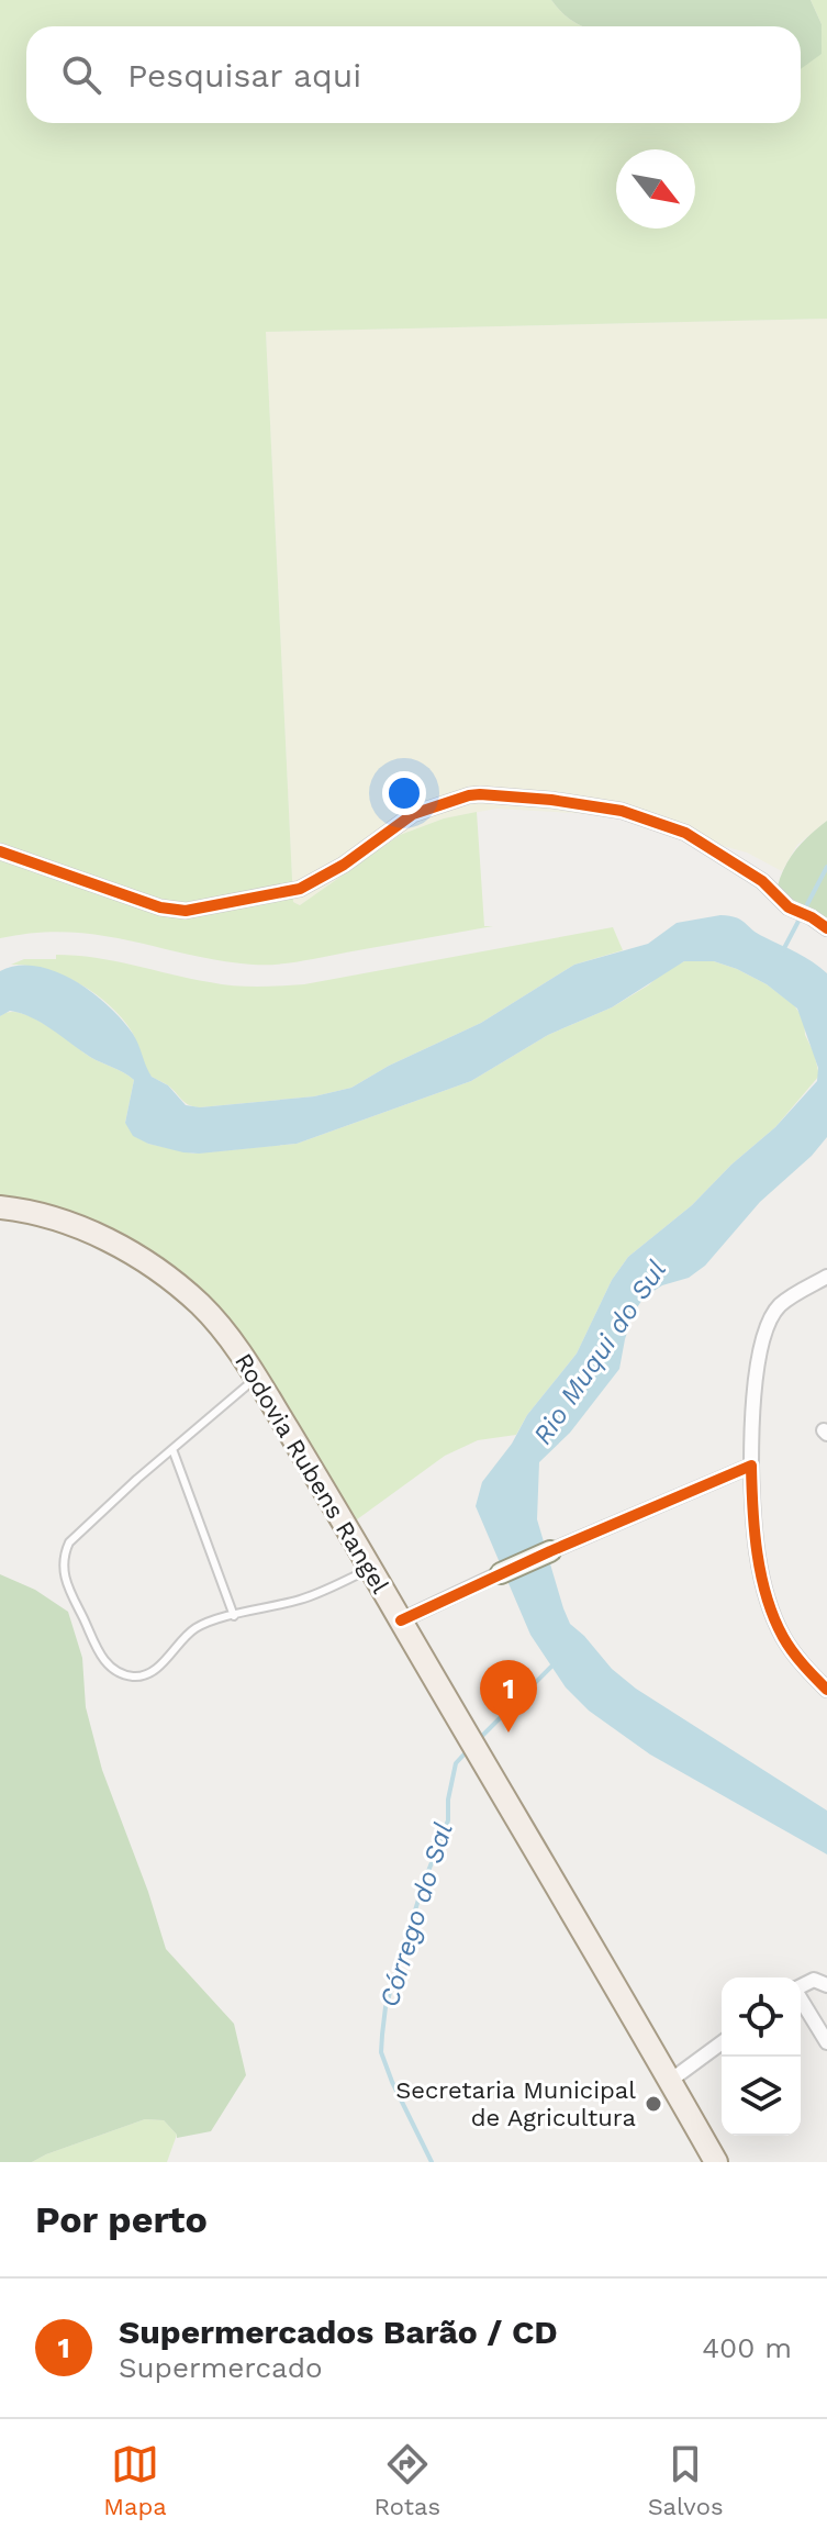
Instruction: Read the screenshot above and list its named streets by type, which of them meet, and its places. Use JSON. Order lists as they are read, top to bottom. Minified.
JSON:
{"streets":{"main road":["Rodovia Rubens Rangel"]},"water":["Rio Muqui do Sul","Córrego do Sal"],"places":["Secretaria Municipal de Agricultura"],"north":"bottom right","page":{"search":"Pesquisar aqui","pins":"1","heading":"Por perto","list":[{"mark":"1","name":"Supermercados Barão / CD","note":"Supermercado","value":"400 m"}],"nav":["Mapa","Rotas","Salvos"]}}
